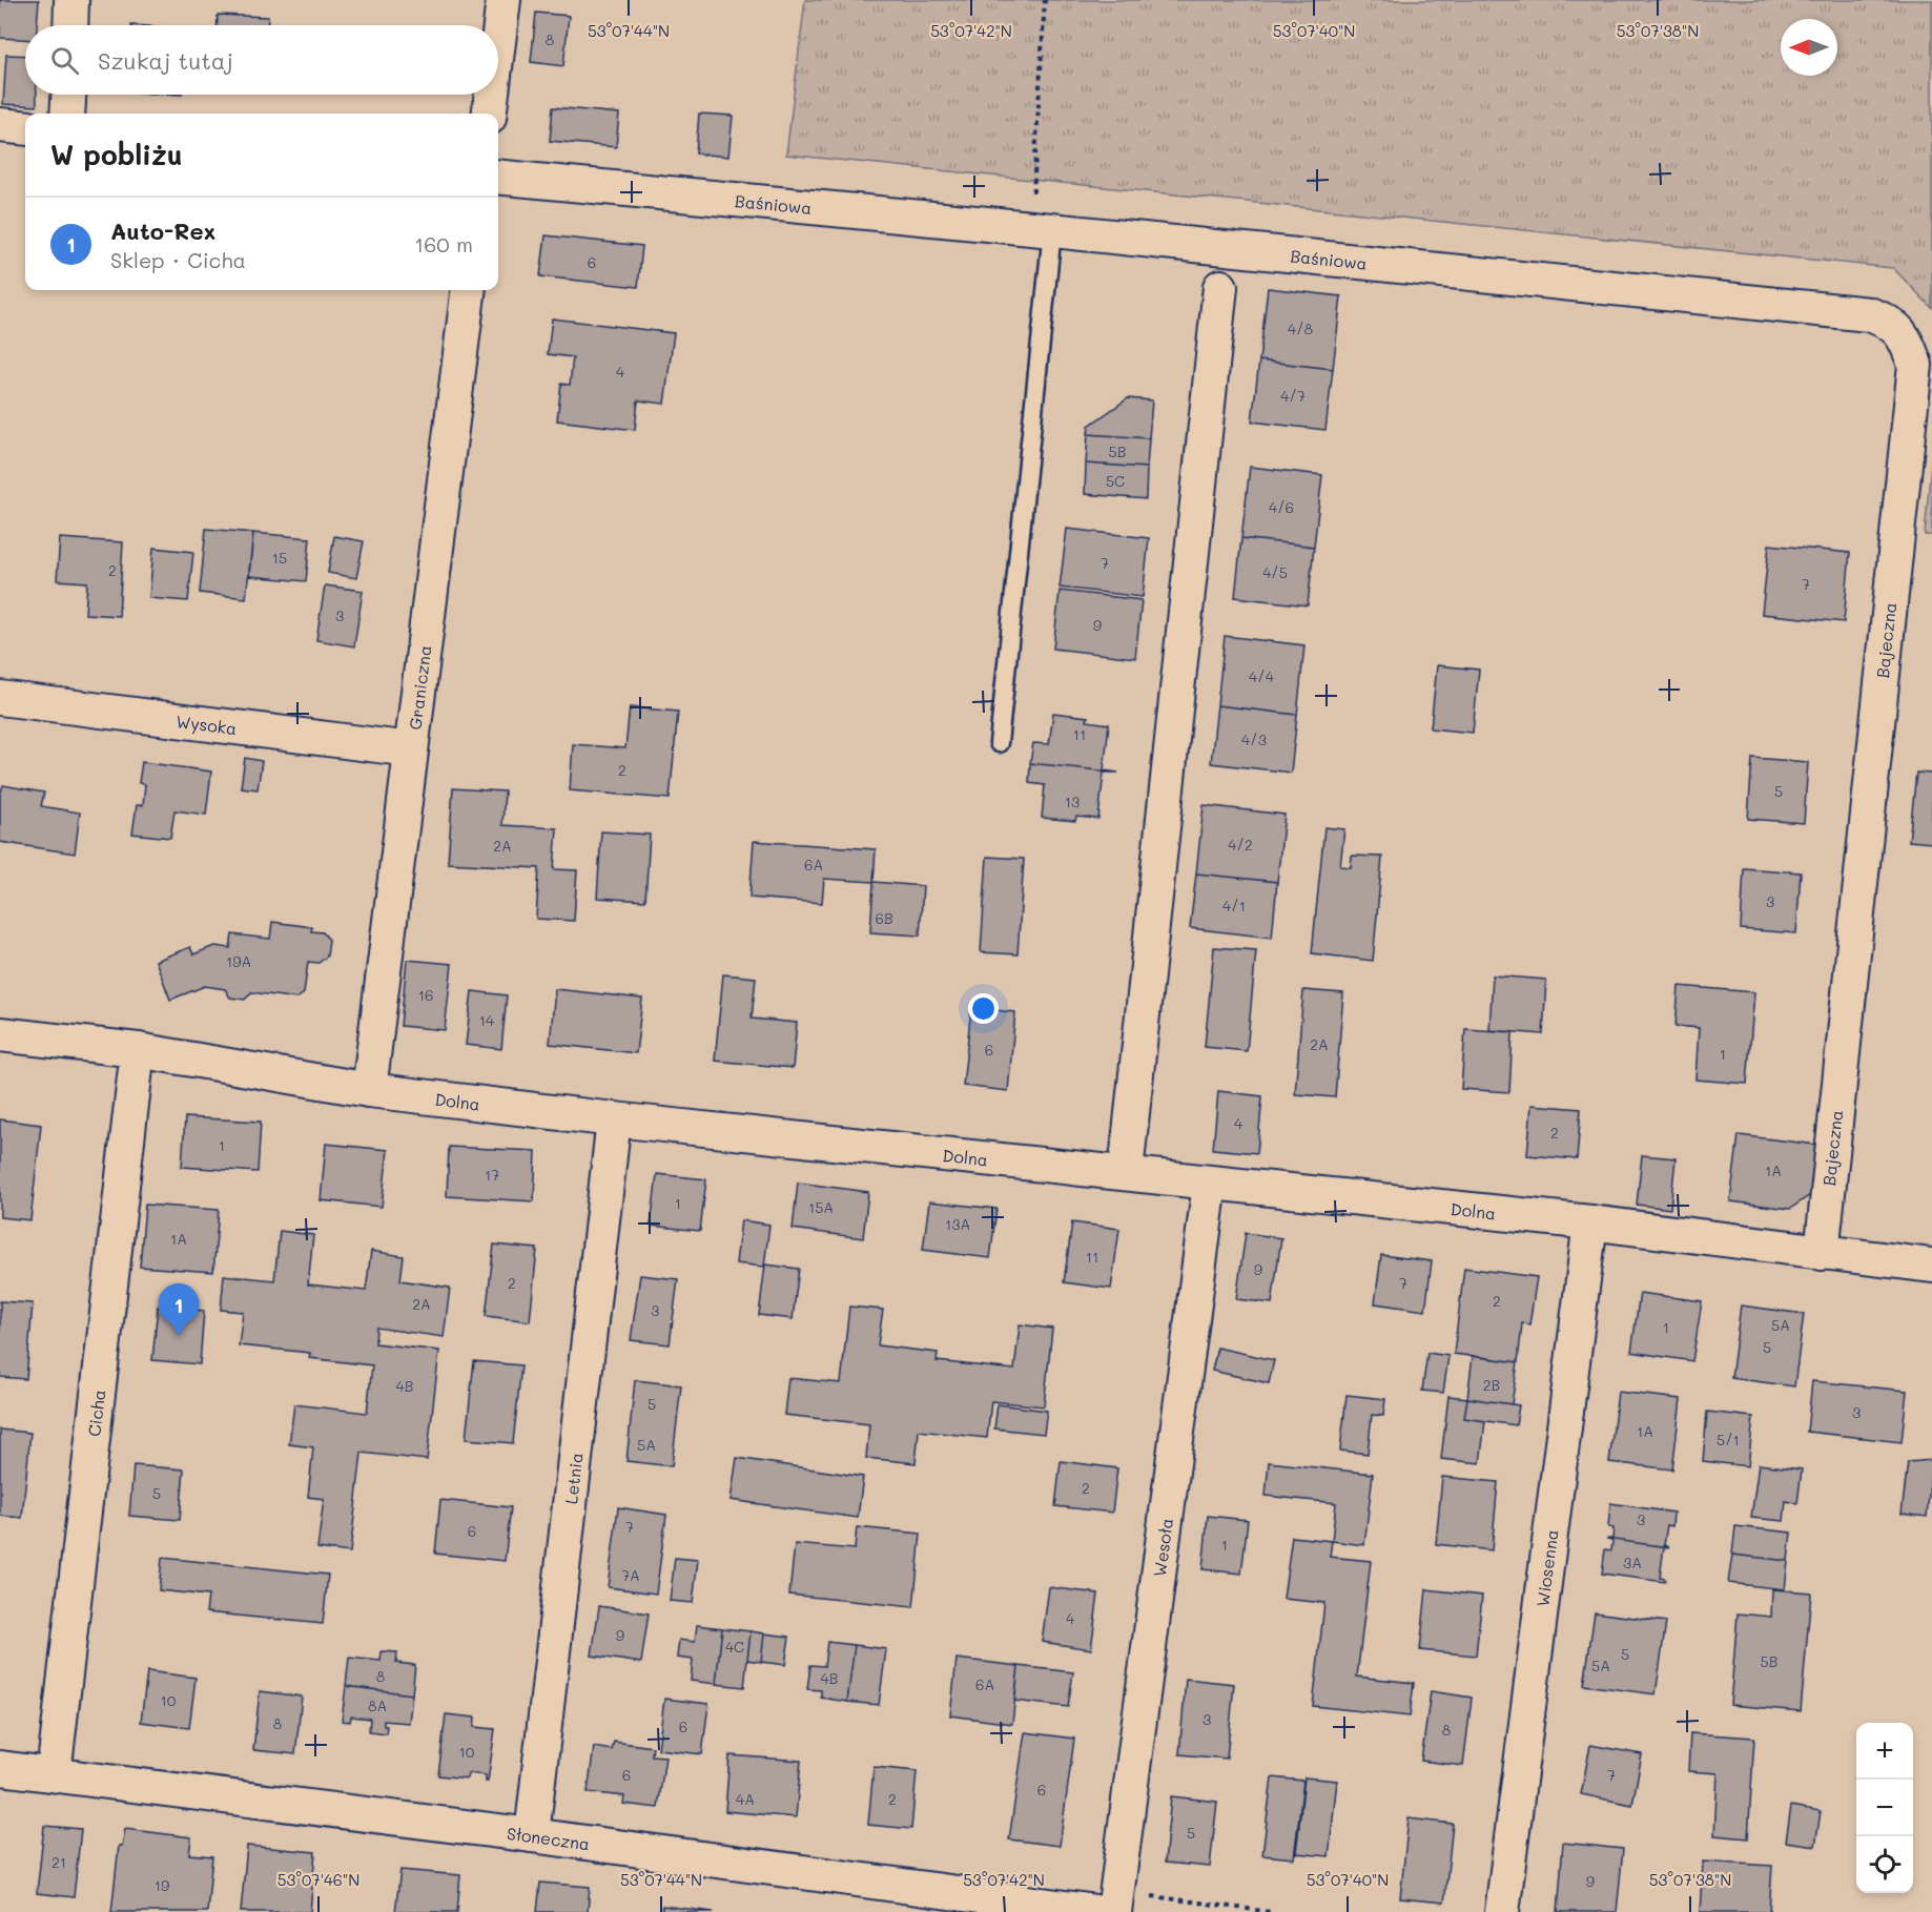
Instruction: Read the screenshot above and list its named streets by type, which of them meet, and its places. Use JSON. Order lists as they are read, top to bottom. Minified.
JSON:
{"streets":{"street":["Baśniowa","Bajeczna","Graniczna","Wysoka","Dolna","Cicha","Letnia","Wesoła","Wiosenna","Słoneczna"]},"crossings":[["Baśniowa","Bajeczna"],["Bajeczna","Dolna"],["Graniczna","Wysoka"],["Graniczna","Dolna"],["Dolna","Cicha"],["Dolna","Letnia"],["Dolna","Wesoła"],["Dolna","Wiosenna"],["Cicha","Słoneczna"],["Letnia","Słoneczna"]],"house_numbers":["8","6","4/8","4","4/7","5B","5C","4/6","15","7","2","4/5","7","3","9","4/4","11","4/3","2","5","13","4/2","2A","6A","3","4/1","6B","19A","16","14","2A","6","1","4","2","1","1A","17","1","15A","13A","1A","11","9","2","7","2","2A","3","5A","1","5","2B","4B","5","3","1A","5/1","5A","2","5","3","7","6","1","3A","7A","4","9","4C","5","5B","5A","8","4B","6A","10","8A","3","8","6","8","10","6","7","6","4A","2","5","21","9","19"],"north":"left","page":{"search":"Szukaj tutaj","heading":"W pobliżu","list":[{"mark":"1","name":"Auto-Rex","note":"Sklep · Cicha","value":"160 m"}],"pins":"1","map_buttons":["+","−"]},"coordinates":["53°07'44\"N","53°07'42\"N","53°07'40\"N","53°07'38\"N","53°07'46\"N"]}
